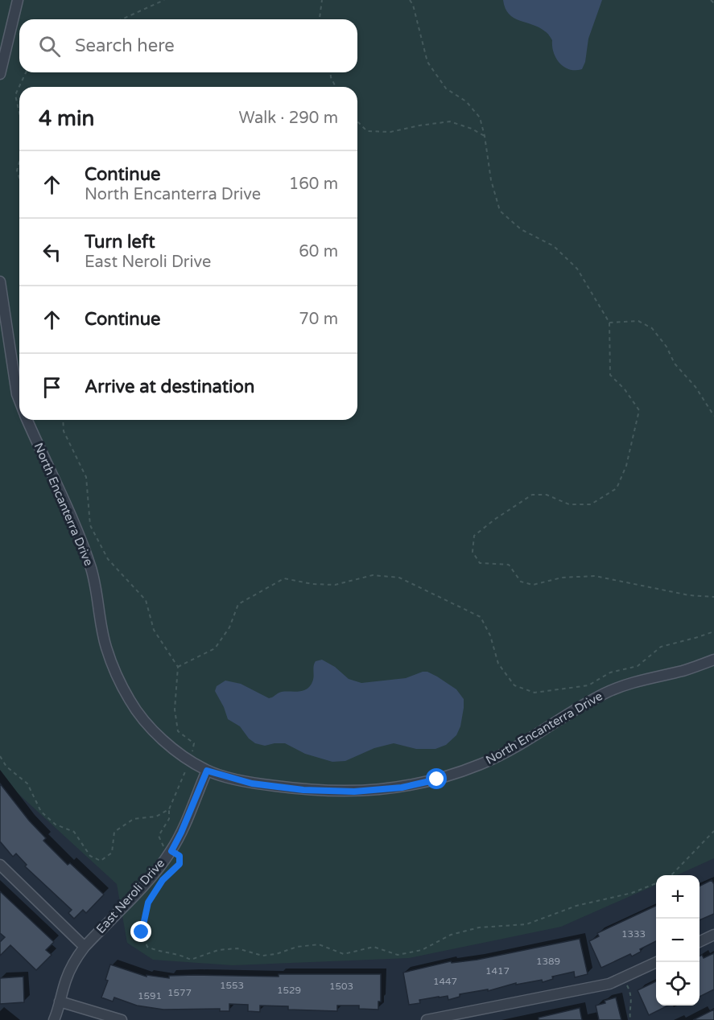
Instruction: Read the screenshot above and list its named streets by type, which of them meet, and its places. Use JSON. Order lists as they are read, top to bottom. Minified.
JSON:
{"streets":{"street":["North Encanterra Drive","East Neroli Drive"]},"crossings":[["North Encanterra Drive","East Neroli Drive"]],"house_numbers":["1333","1389","1417","1447","1553","1503","1529","1577","1591"],"page":{"search":"Search here","heading":["4 min","Walk · 290 m"],"list":[["Continue","North Encanterra Drive","160 m"],["Turn left","East Neroli Drive","60 m"],["Continue","70 m"],"Arrive at destination"],"map_buttons":["+","−"]}}
